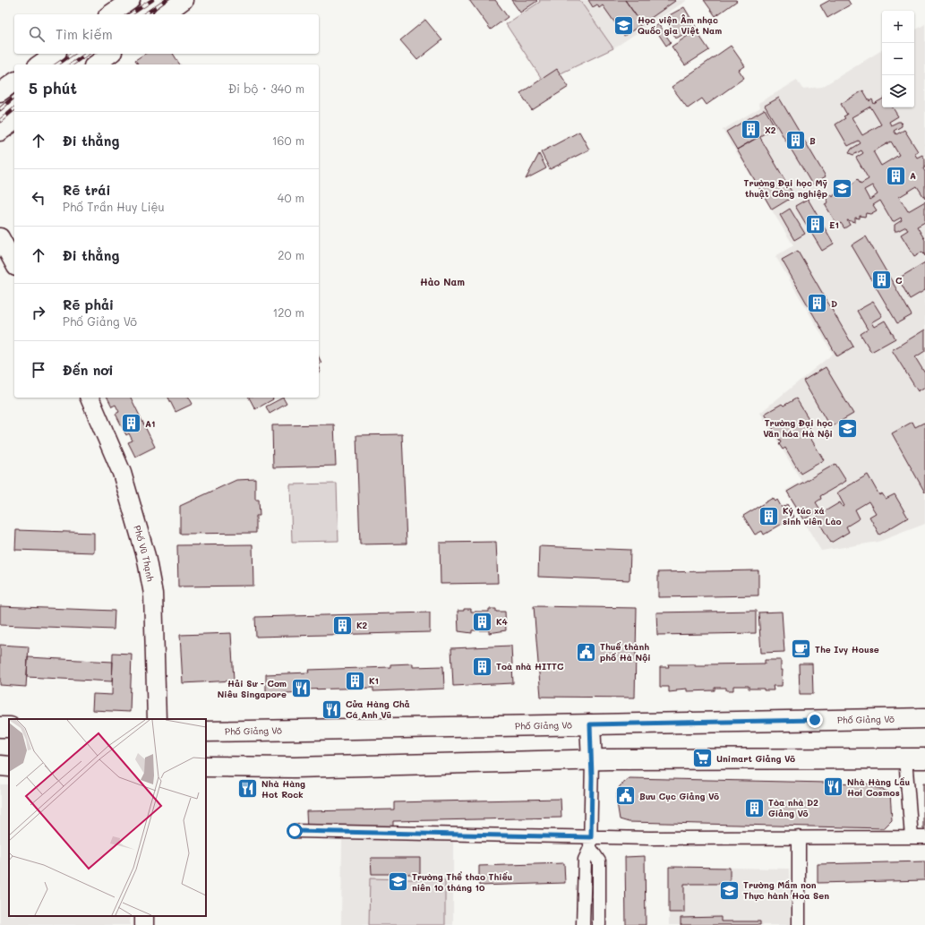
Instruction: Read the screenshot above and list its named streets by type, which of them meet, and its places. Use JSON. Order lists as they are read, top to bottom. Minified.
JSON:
{"streets":{"main road":["Phố Giảng Võ"],"street":["Phố Vũ Thạnh"]},"districts":["Hào Nam"],"places":{"school or university":["Học viện Âm nhạc Quốc gia Việt Nam","Trường Đại học Mỹ thuật Công nghiệp","Trường Đại học Văn hóa Hà Nội","Trường Thể thao Thiếu niên 10 tháng 10","Trường Mầm non Thực hành Hoa Sen"],"building":["X2","B","A","E1","C","D","A1","Ký túc xá sinh viên Lào","K4","K2","Toà nhà HITTC","K1","Tòa nhà D2 Giảng Võ"],"cafe":["The Ivy House"],"public building":["Thuế thành phố Hà Nội","Bưu Cục Giảng Võ"],"restaurant":["Hải Sư - Cơm Niêu Singapore","Cửa Hàng Chả Cá Anh Vũ","Nhà Hàng Lẩu Hơi Cosmos","Nhà Hàng Hot Rock"],"supermarket":["Unimart Giảng Võ"]},"page":{"map_buttons":["+","−"],"search":"Tìm kiếm","heading":["5 phút","Đi bộ · 340 m"],"list":[["Đi thẳng","160 m"],["Rẽ trái","Phố Trần Huy Liệu","40 m"],["Đi thẳng","20 m"],["Rẽ phải","Phố Giảng Võ","120 m"],"Đến nơi"]}}
